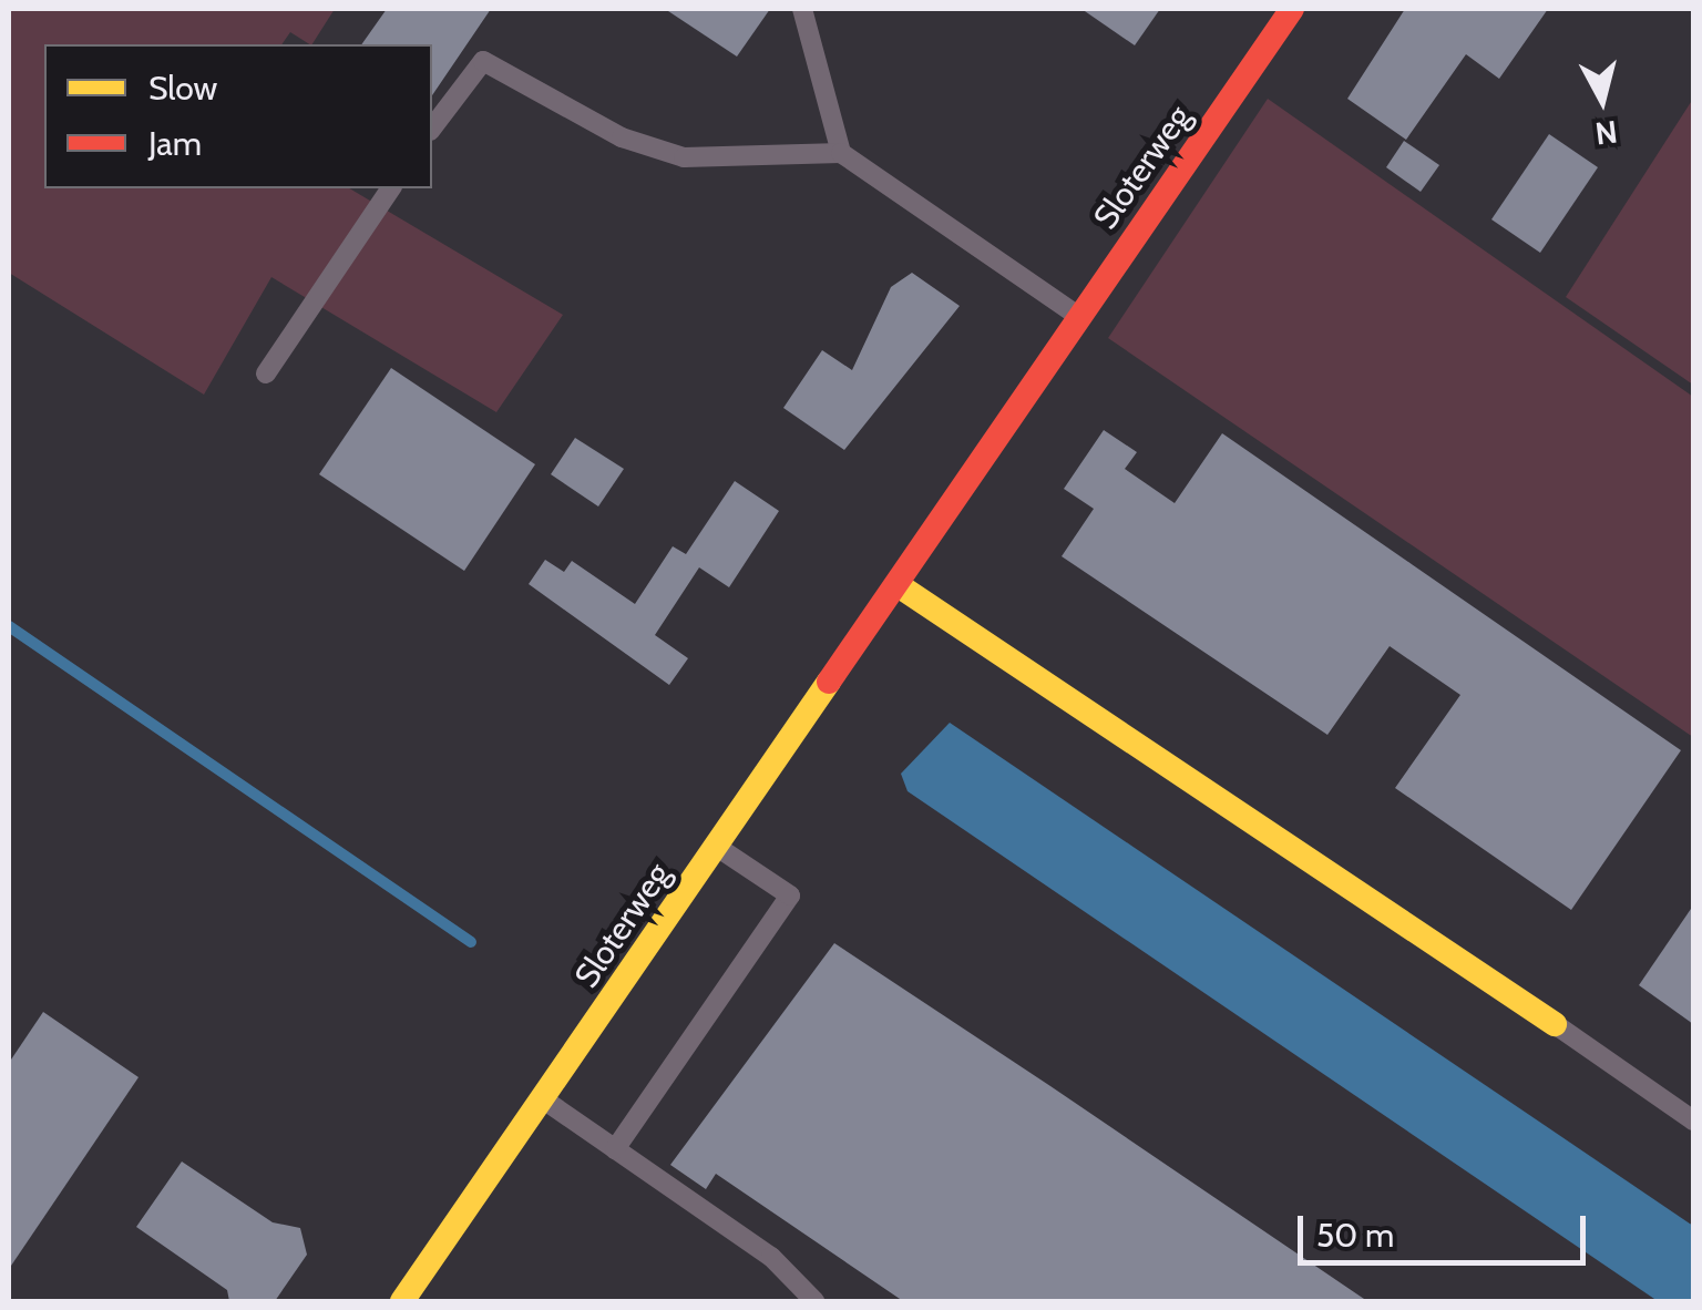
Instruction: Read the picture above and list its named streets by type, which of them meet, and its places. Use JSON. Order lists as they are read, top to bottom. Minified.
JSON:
{"streets":{"street":["Sloterweg"]},"legend":["Slow","Jam"],"scale_bar":"50 m","north":"bottom"}
